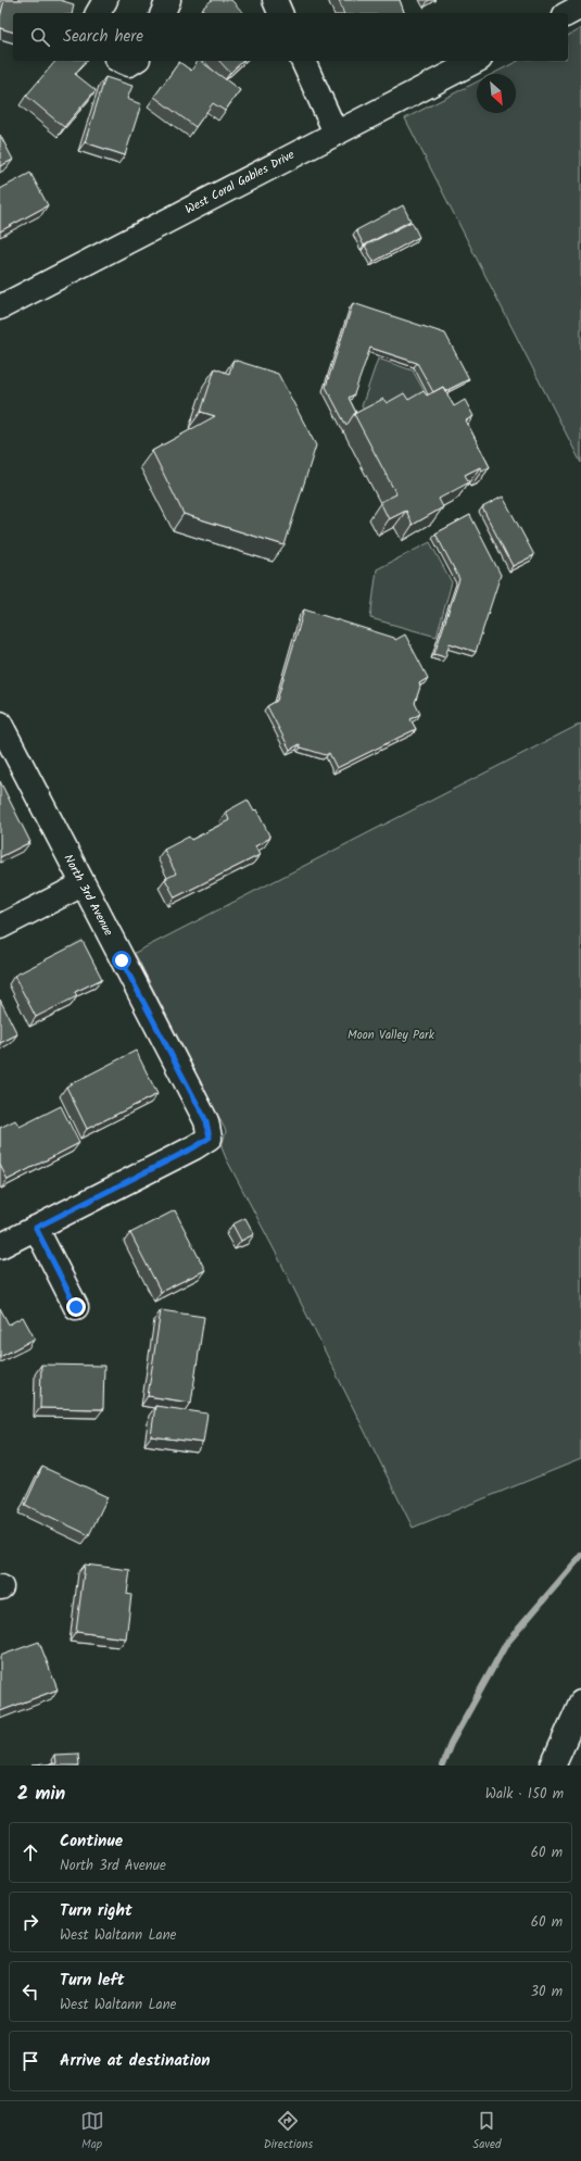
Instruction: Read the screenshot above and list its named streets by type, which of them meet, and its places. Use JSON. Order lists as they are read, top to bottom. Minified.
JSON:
{"streets":{"street":["West Coral Gables Drive","North 3rd Avenue"]},"parks":["Moon Valley Park"],"north":"bottom right","page":{"search":"Search here","heading":["2 min","Walk · 150 m"],"list":[["Continue","North 3rd Avenue","60 m"],["Turn right","West Waltann Lane","60 m"],["Turn left","West Waltann Lane","30 m"],"Arrive at destination"],"nav":["Map","Directions","Saved"]}}
